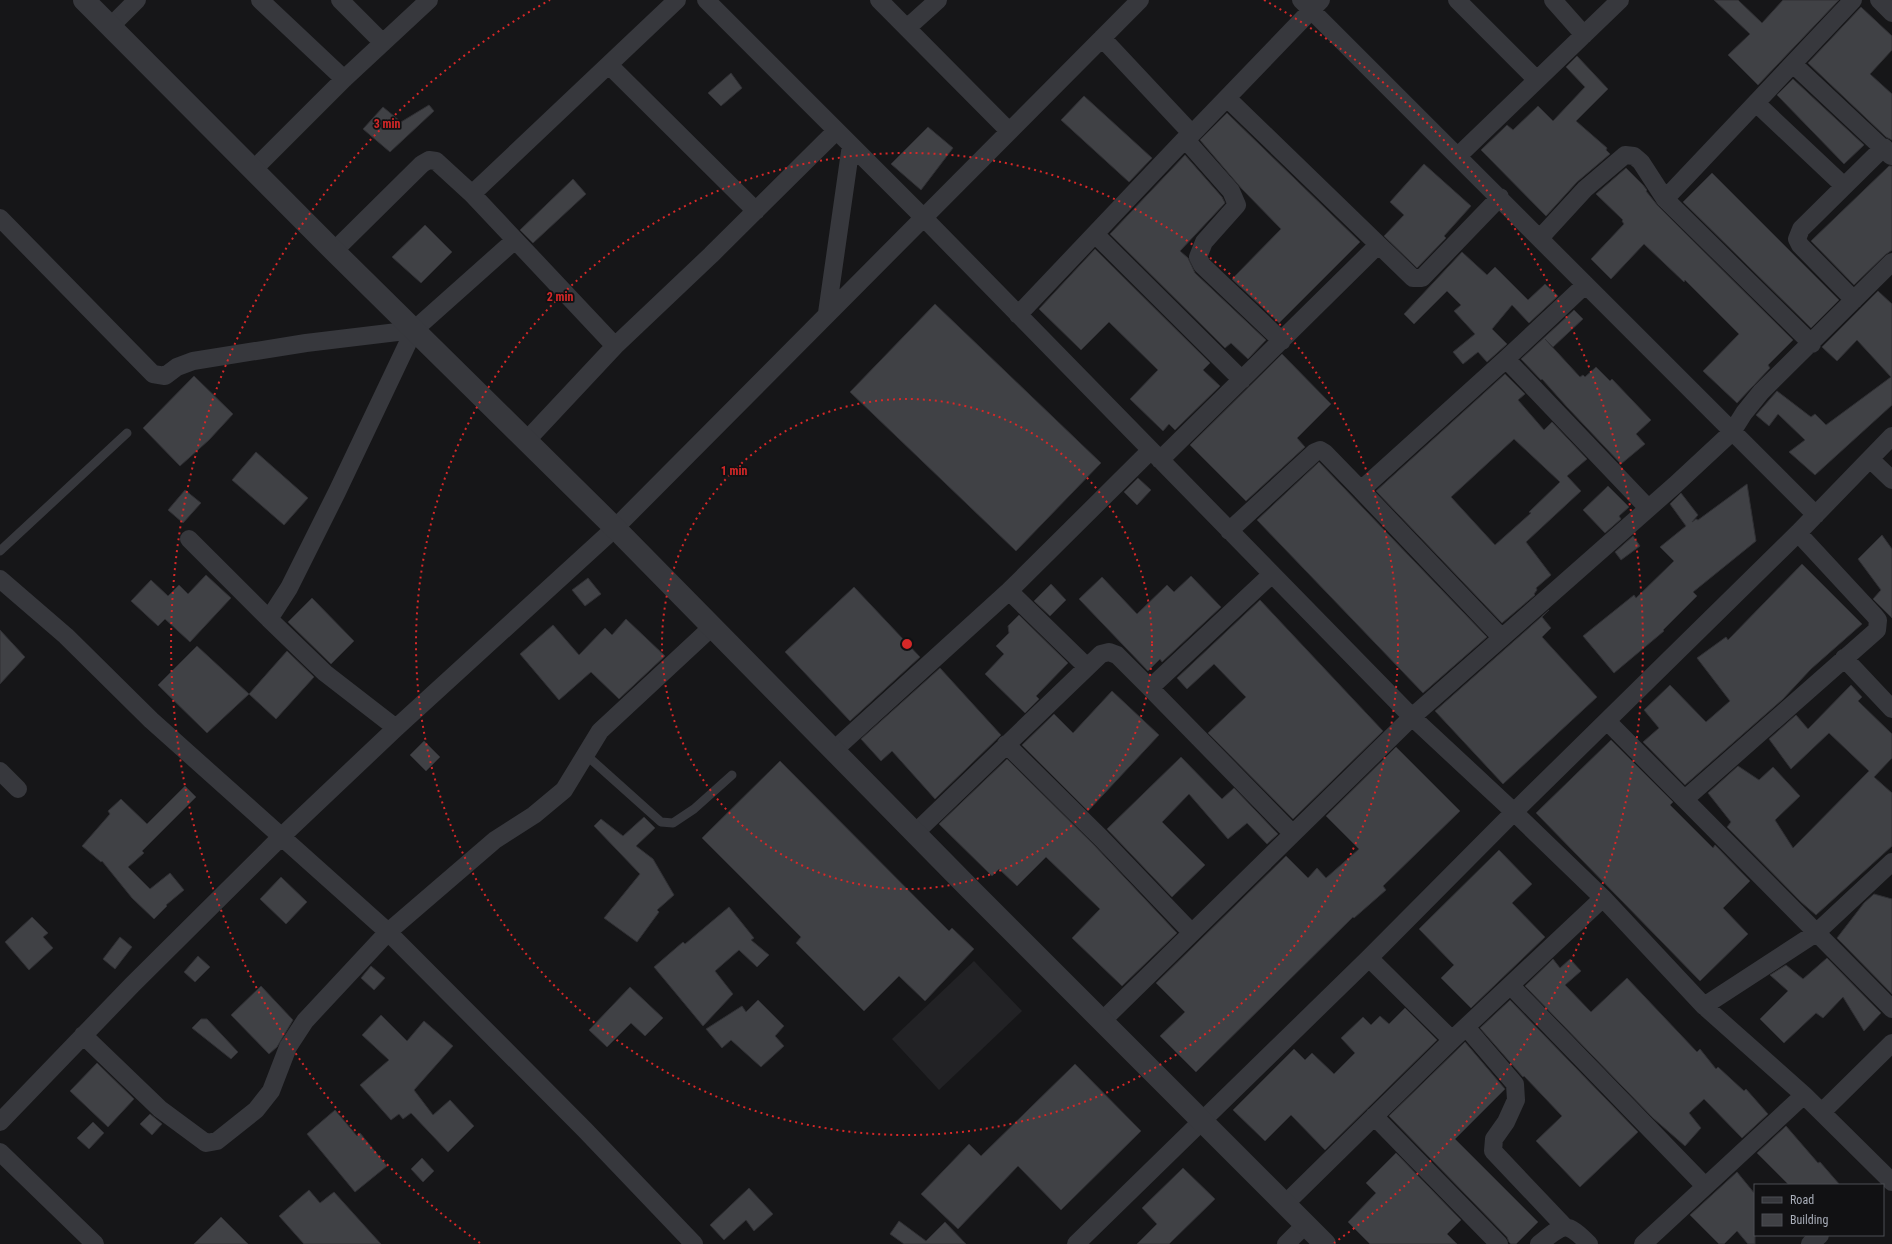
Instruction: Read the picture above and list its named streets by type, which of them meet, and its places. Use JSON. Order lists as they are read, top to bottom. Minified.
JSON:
{"legend":["Road","Building"],"rings":["3 min","2 min","1 min"]}
